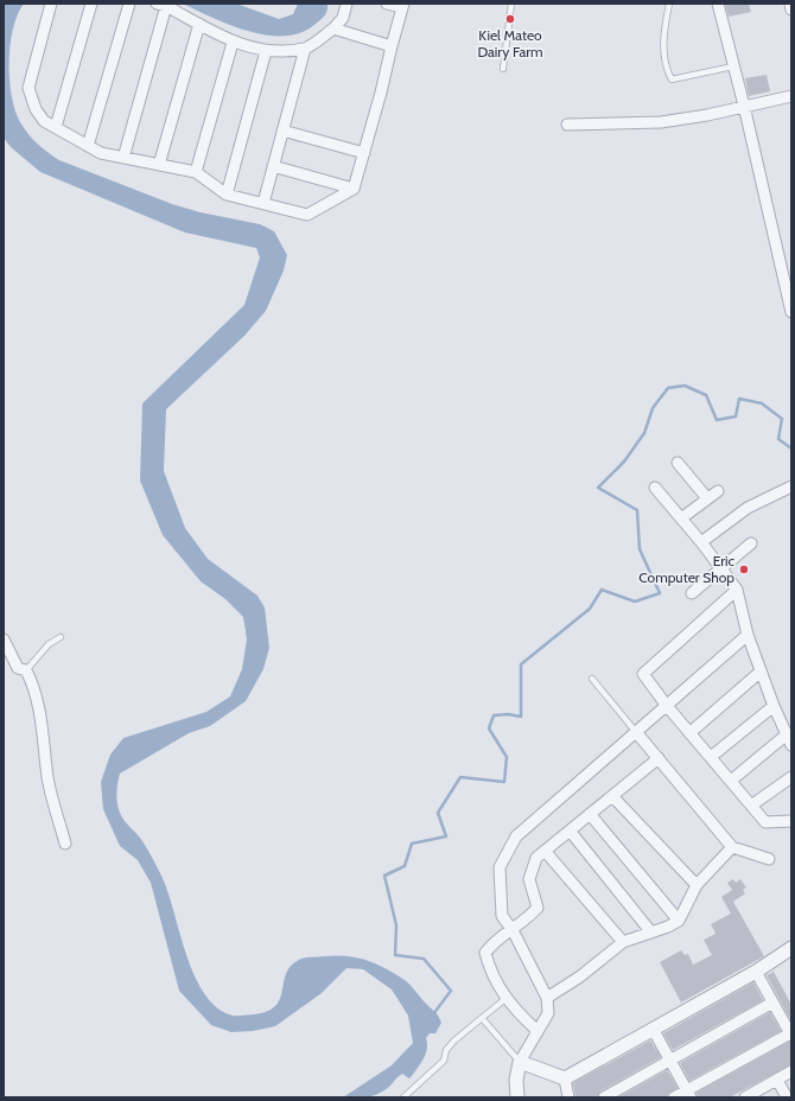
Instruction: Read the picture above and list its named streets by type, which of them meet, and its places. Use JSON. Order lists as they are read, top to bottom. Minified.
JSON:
{"places":["Kiel Mateo Dairy Farm","Eric Computer Shop"]}
